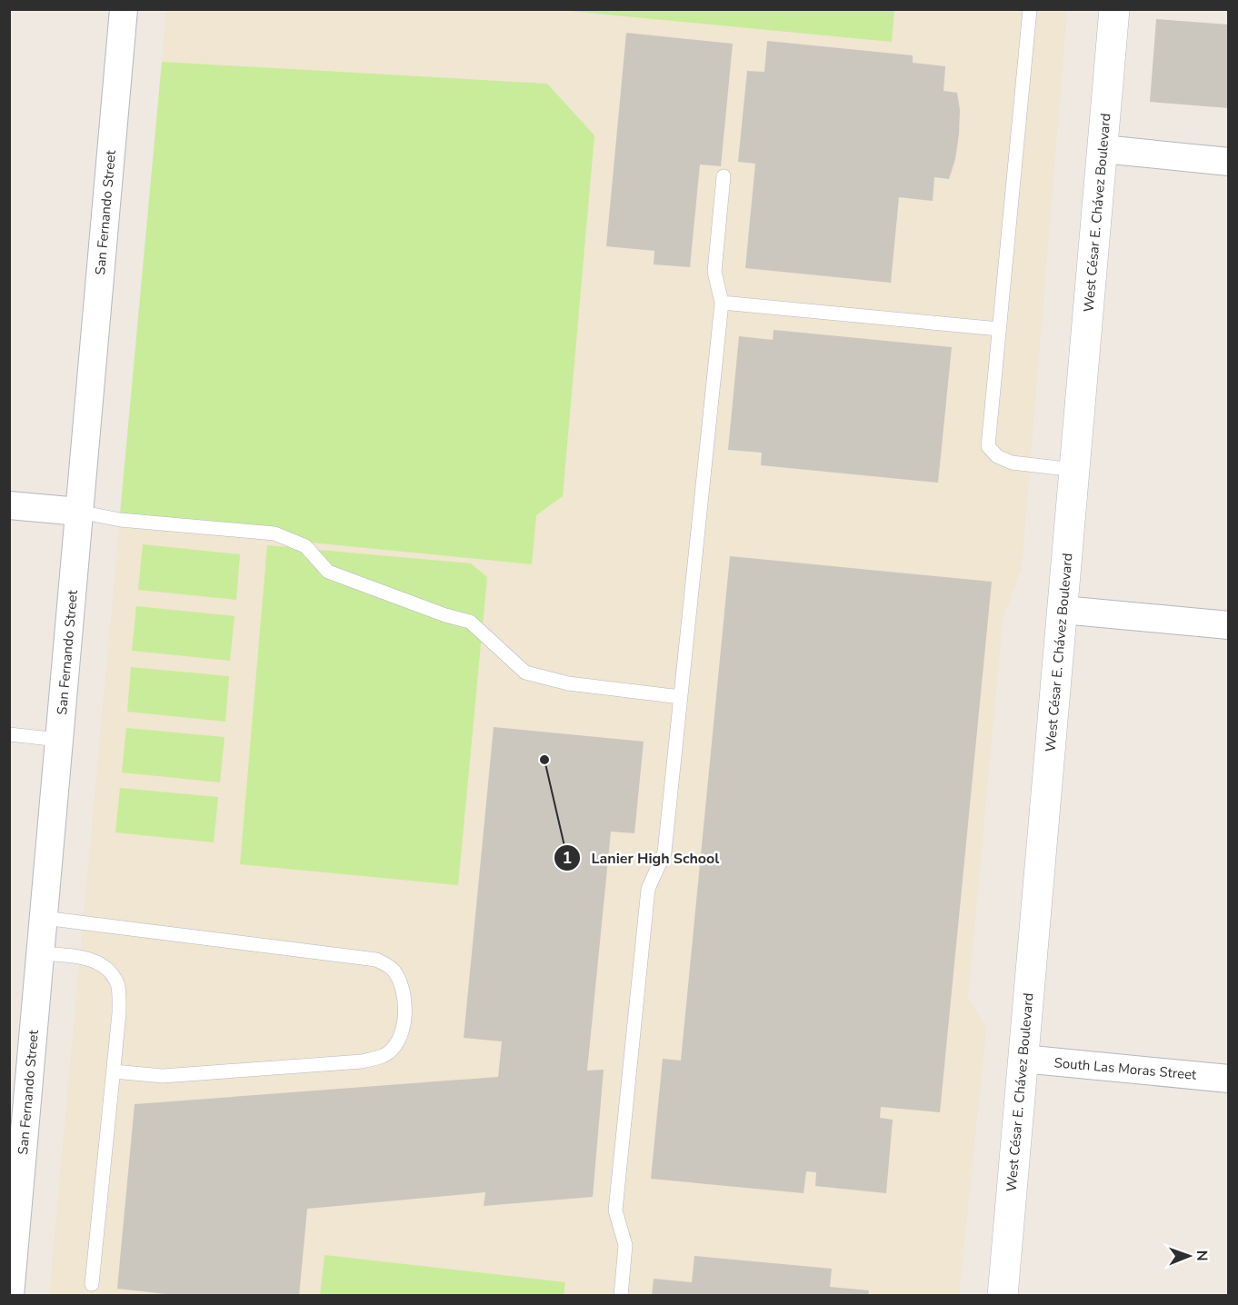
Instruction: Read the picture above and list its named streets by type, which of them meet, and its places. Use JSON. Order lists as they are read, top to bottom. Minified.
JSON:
{"streets":{"street":["San Fernando Street","West César E. Chávez Boulevard","South Las Moras Street"]},"crossings":[["West César E. Chávez Boulevard","South Las Moras Street"]],"places":["Lanier High School"],"north":"right"}
